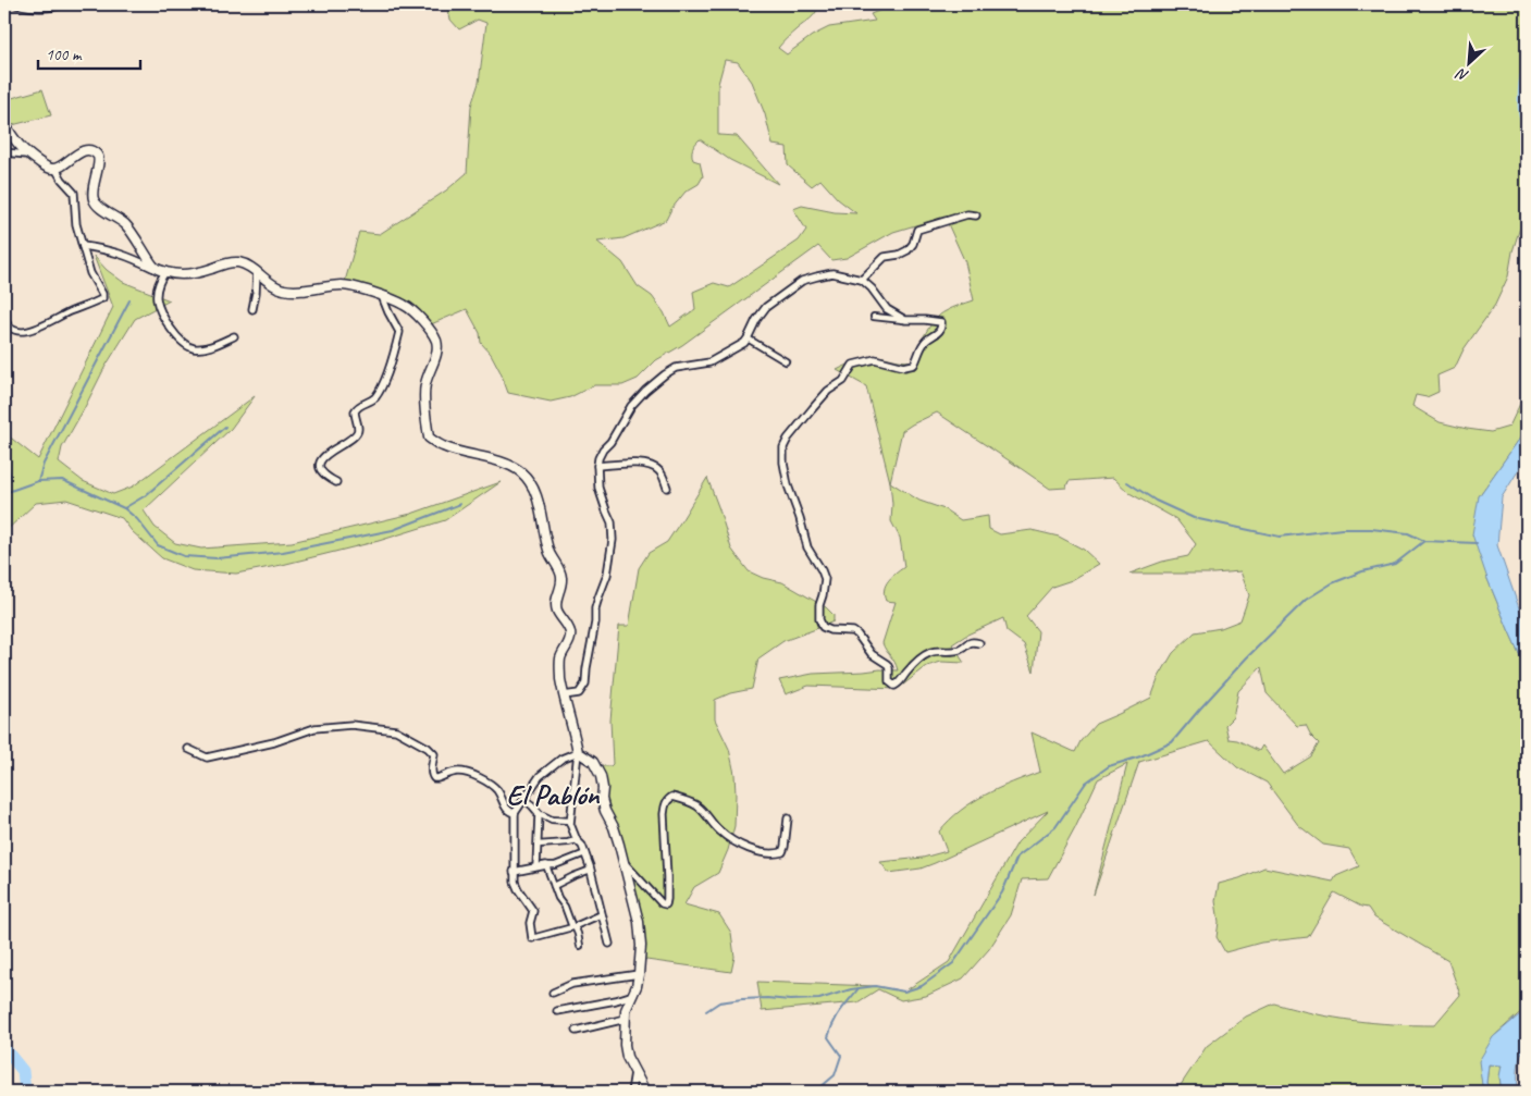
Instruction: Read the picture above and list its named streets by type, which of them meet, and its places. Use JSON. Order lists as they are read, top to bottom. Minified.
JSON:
{"districts":["El Pablón"],"scale_bar":"100 m","north":"bottom left"}
